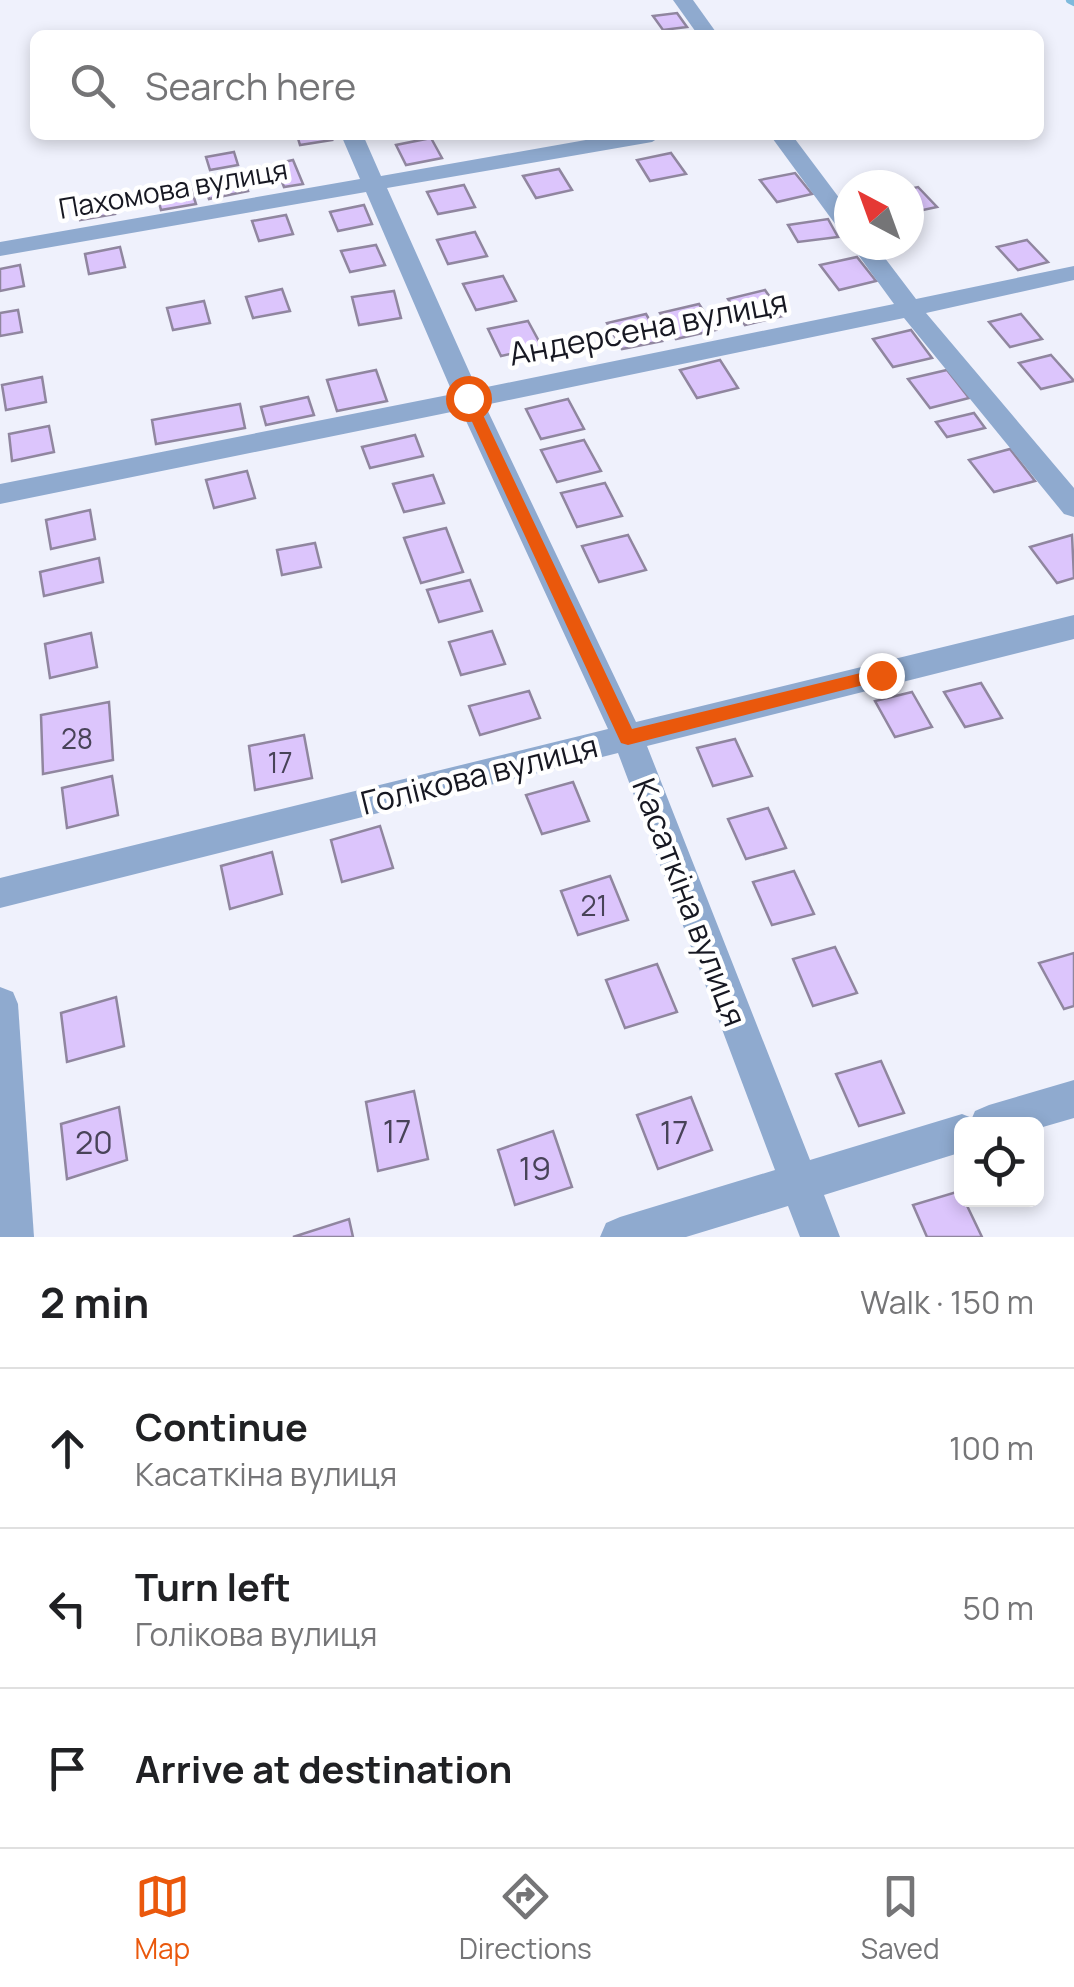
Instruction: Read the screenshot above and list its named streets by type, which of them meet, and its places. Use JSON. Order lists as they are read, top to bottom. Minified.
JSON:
{"streets":{"street":["Пахомова вулиця","Андерсена вулиця","Голікова вулиця","Касаткіна вулиця"]},"crossings":[["Пахомова вулиця","Касаткіна вулиця"],["Андерсена вулиця","Касаткіна вулиця"],["Голікова вулиця","Касаткіна вулиця"]],"house_numbers":["28","17","21","17","17","20","19"],"north":"top left","page":{"search":"Search here","heading":["2 min","Walk · 150 m"],"list":[["Continue","Касаткіна вулиця","100 m"],["Turn left","Голікова вулиця","50 m"],"Arrive at destination"],"nav":["Map","Directions","Saved"]}}
